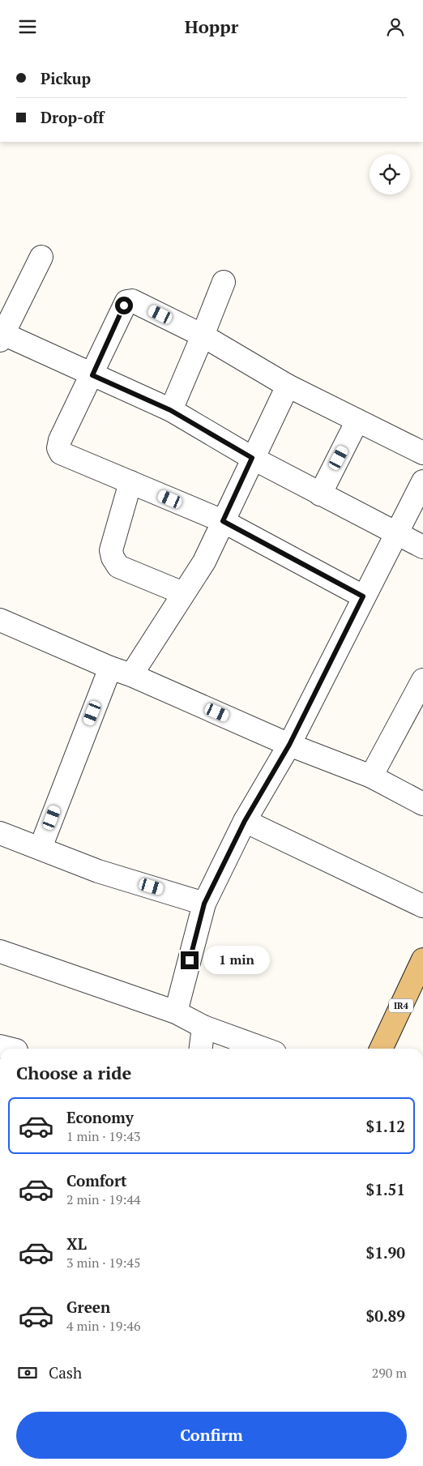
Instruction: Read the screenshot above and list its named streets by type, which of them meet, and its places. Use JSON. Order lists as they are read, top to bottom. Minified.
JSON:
{"streets":{"main road":["IR4"]},"page":{"header":"Hoppr","banner":["Pickup","Drop-off"],"bubble":"1 min","heading":"Choose a ride","list":[{"name":"Economy","note":"1 min · 19:43","value":"$1.12"},{"name":"Comfort","note":"2 min · 19:44","value":"$1.51"},{"name":"XL","note":"3 min · 19:45","value":"$1.90"},{"name":"Green","note":"4 min · 19:46","value":"$0.89"}],"pay":["Cash","290 m"],"buttons":"Confirm"}}
